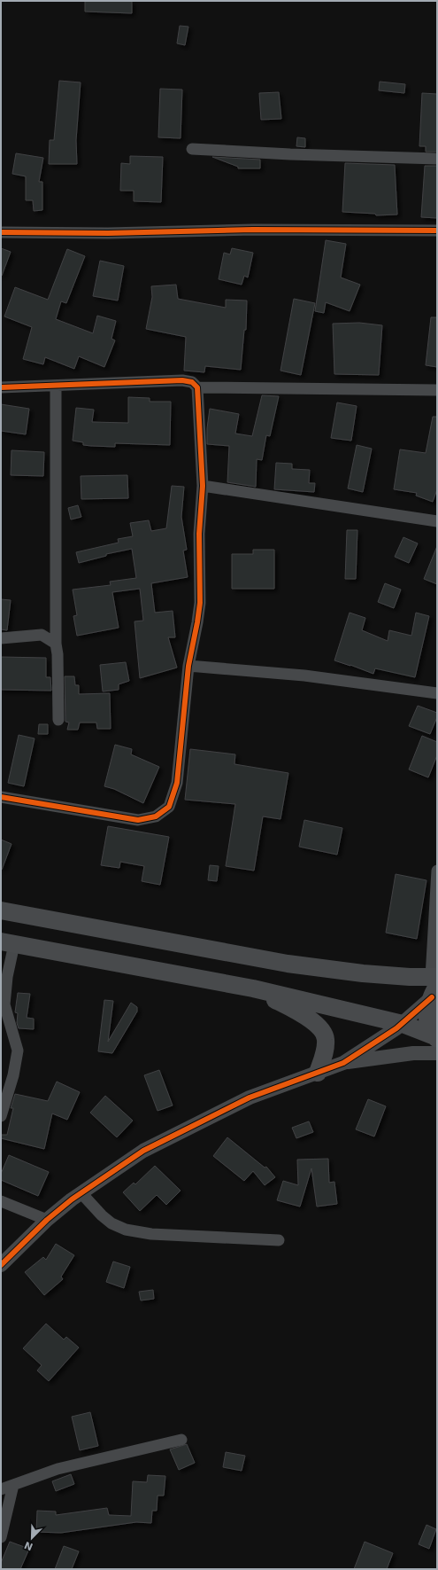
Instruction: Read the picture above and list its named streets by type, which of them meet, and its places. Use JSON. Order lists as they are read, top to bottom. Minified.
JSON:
{"north":"bottom left"}
